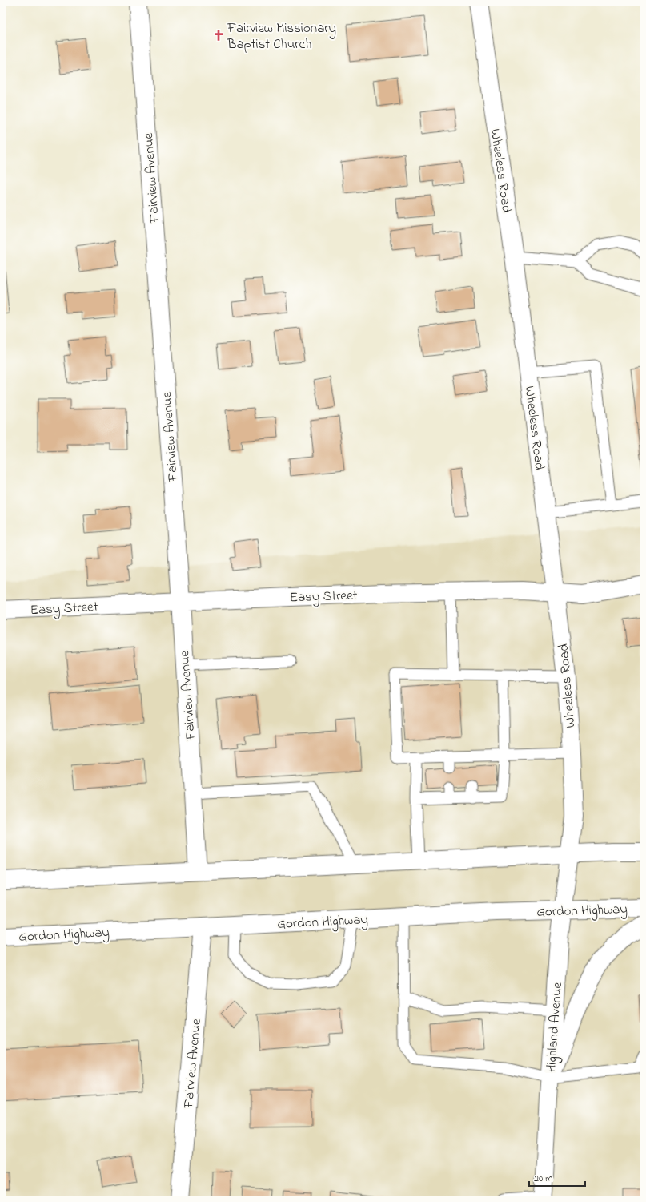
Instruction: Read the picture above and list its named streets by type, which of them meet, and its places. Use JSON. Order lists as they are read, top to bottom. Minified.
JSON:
{"streets":{"main road":["Wheeless Road","Fairview Avenue","Easy Street","Gordon Highway","Highland Avenue"]},"crossings":[["Wheeless Road","Easy Street"],["Wheeless Road","Highland Avenue"],["Fairview Avenue","Easy Street"],["Fairview Avenue","Gordon Highway"],["Gordon Highway","Highland Avenue"]],"places":{"church":["Fairview Missionary Baptist Church"]},"scale_bar":"20 m"}
